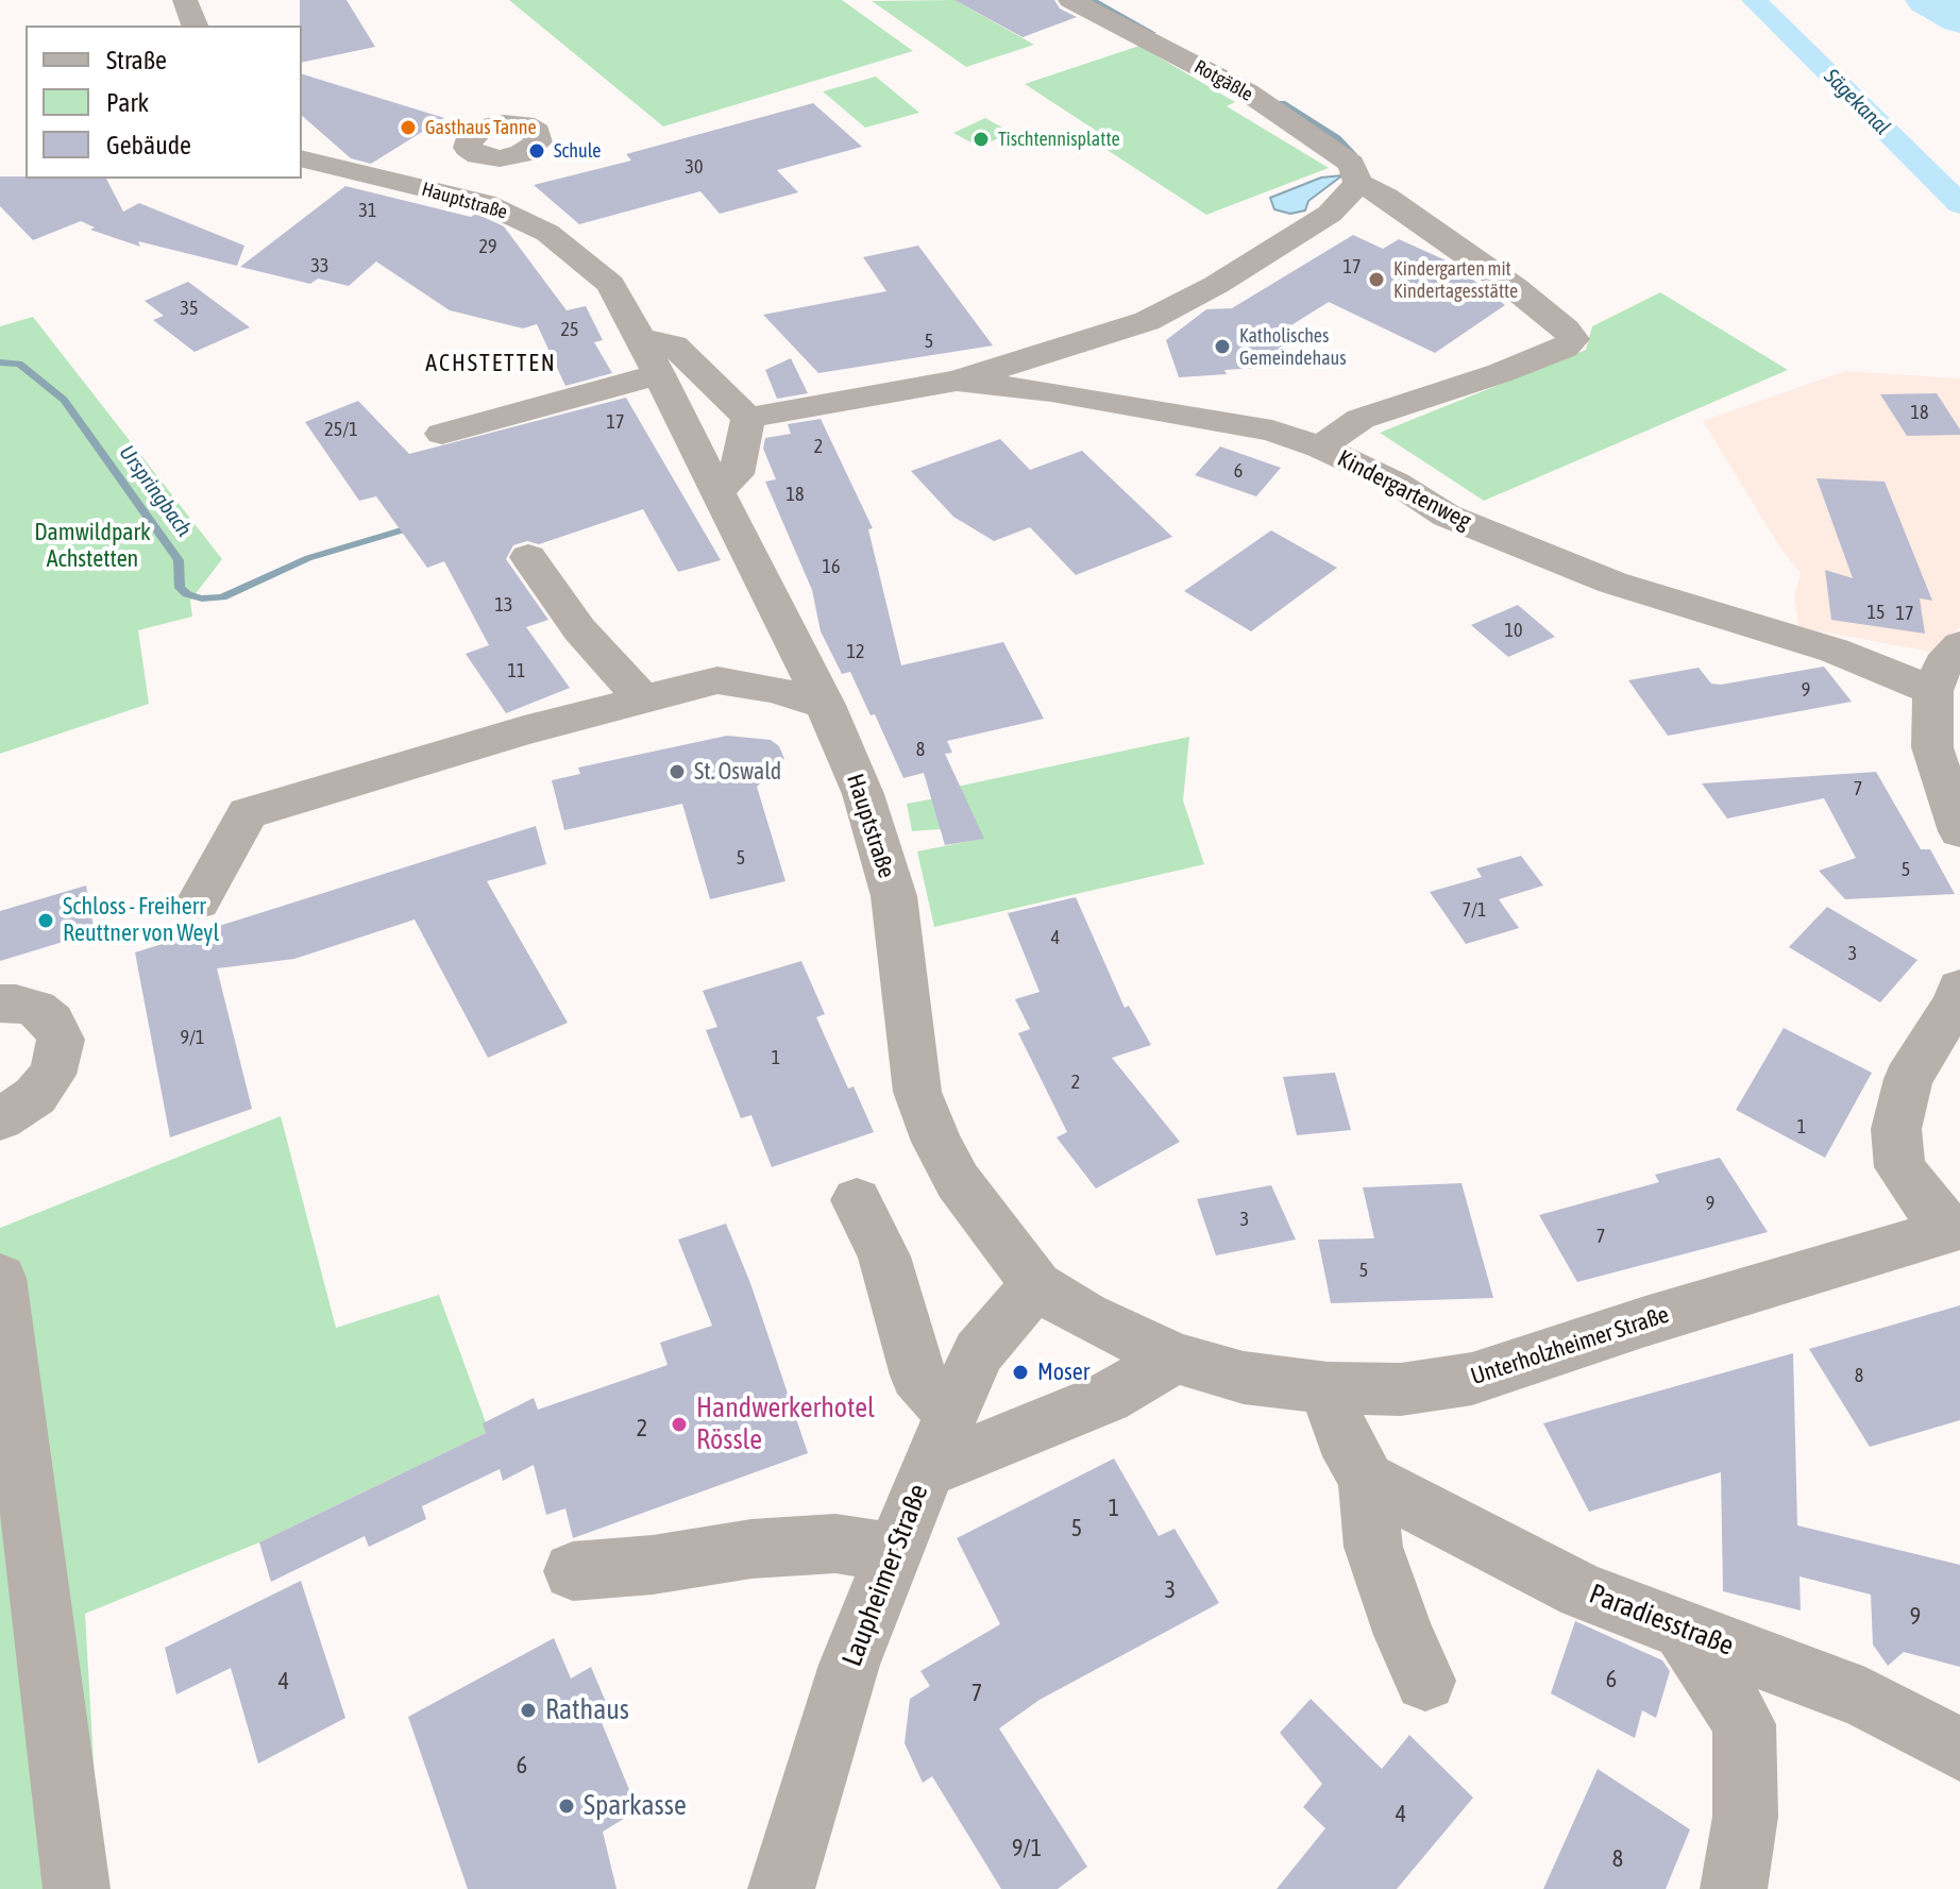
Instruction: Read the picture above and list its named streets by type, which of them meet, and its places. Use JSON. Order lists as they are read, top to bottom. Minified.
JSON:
{"streets":{"street":["Rotgäßle","Hauptstraße","Kindergartenweg","Unterholzheimer Straße","Laupheimer Straße","Paradiesstraße"]},"crossings":[["Rotgäßle","Kindergartenweg"],["Hauptstraße","Unterholzheimer Straße"],["Hauptstraße","Laupheimer Straße"],["Unterholzheimer Straße","Laupheimer Straße"]],"districts":["ACHSTETTEN"],"water":["Sägekanal","Urspringbach"],"parks":["Damwildpark Achstetten"],"places":["Gasthaus Tanne","Tischtennisplatte","Schule","Kindergarten mit Kindertagesstätte","Katholisches Gemeindehaus","St. Oswald","Schloss - Freiherr Reuttner von Weyl","Moser","Handwerkerhotel Rössle","Rathaus","Sparkasse"],"house_numbers":["30","31","29","33","17","35","25","5","18","17","25/1","2","6","18","16","13","15","17","10","12","11","9","8","7","5","5","7/1","4","3","9/1","1","2","1","9","3","7","5","8","2","1","5","3","9","6","4","7","6","4","9/1","8"],"legend":["Straße","Park","Gebäude"]}
